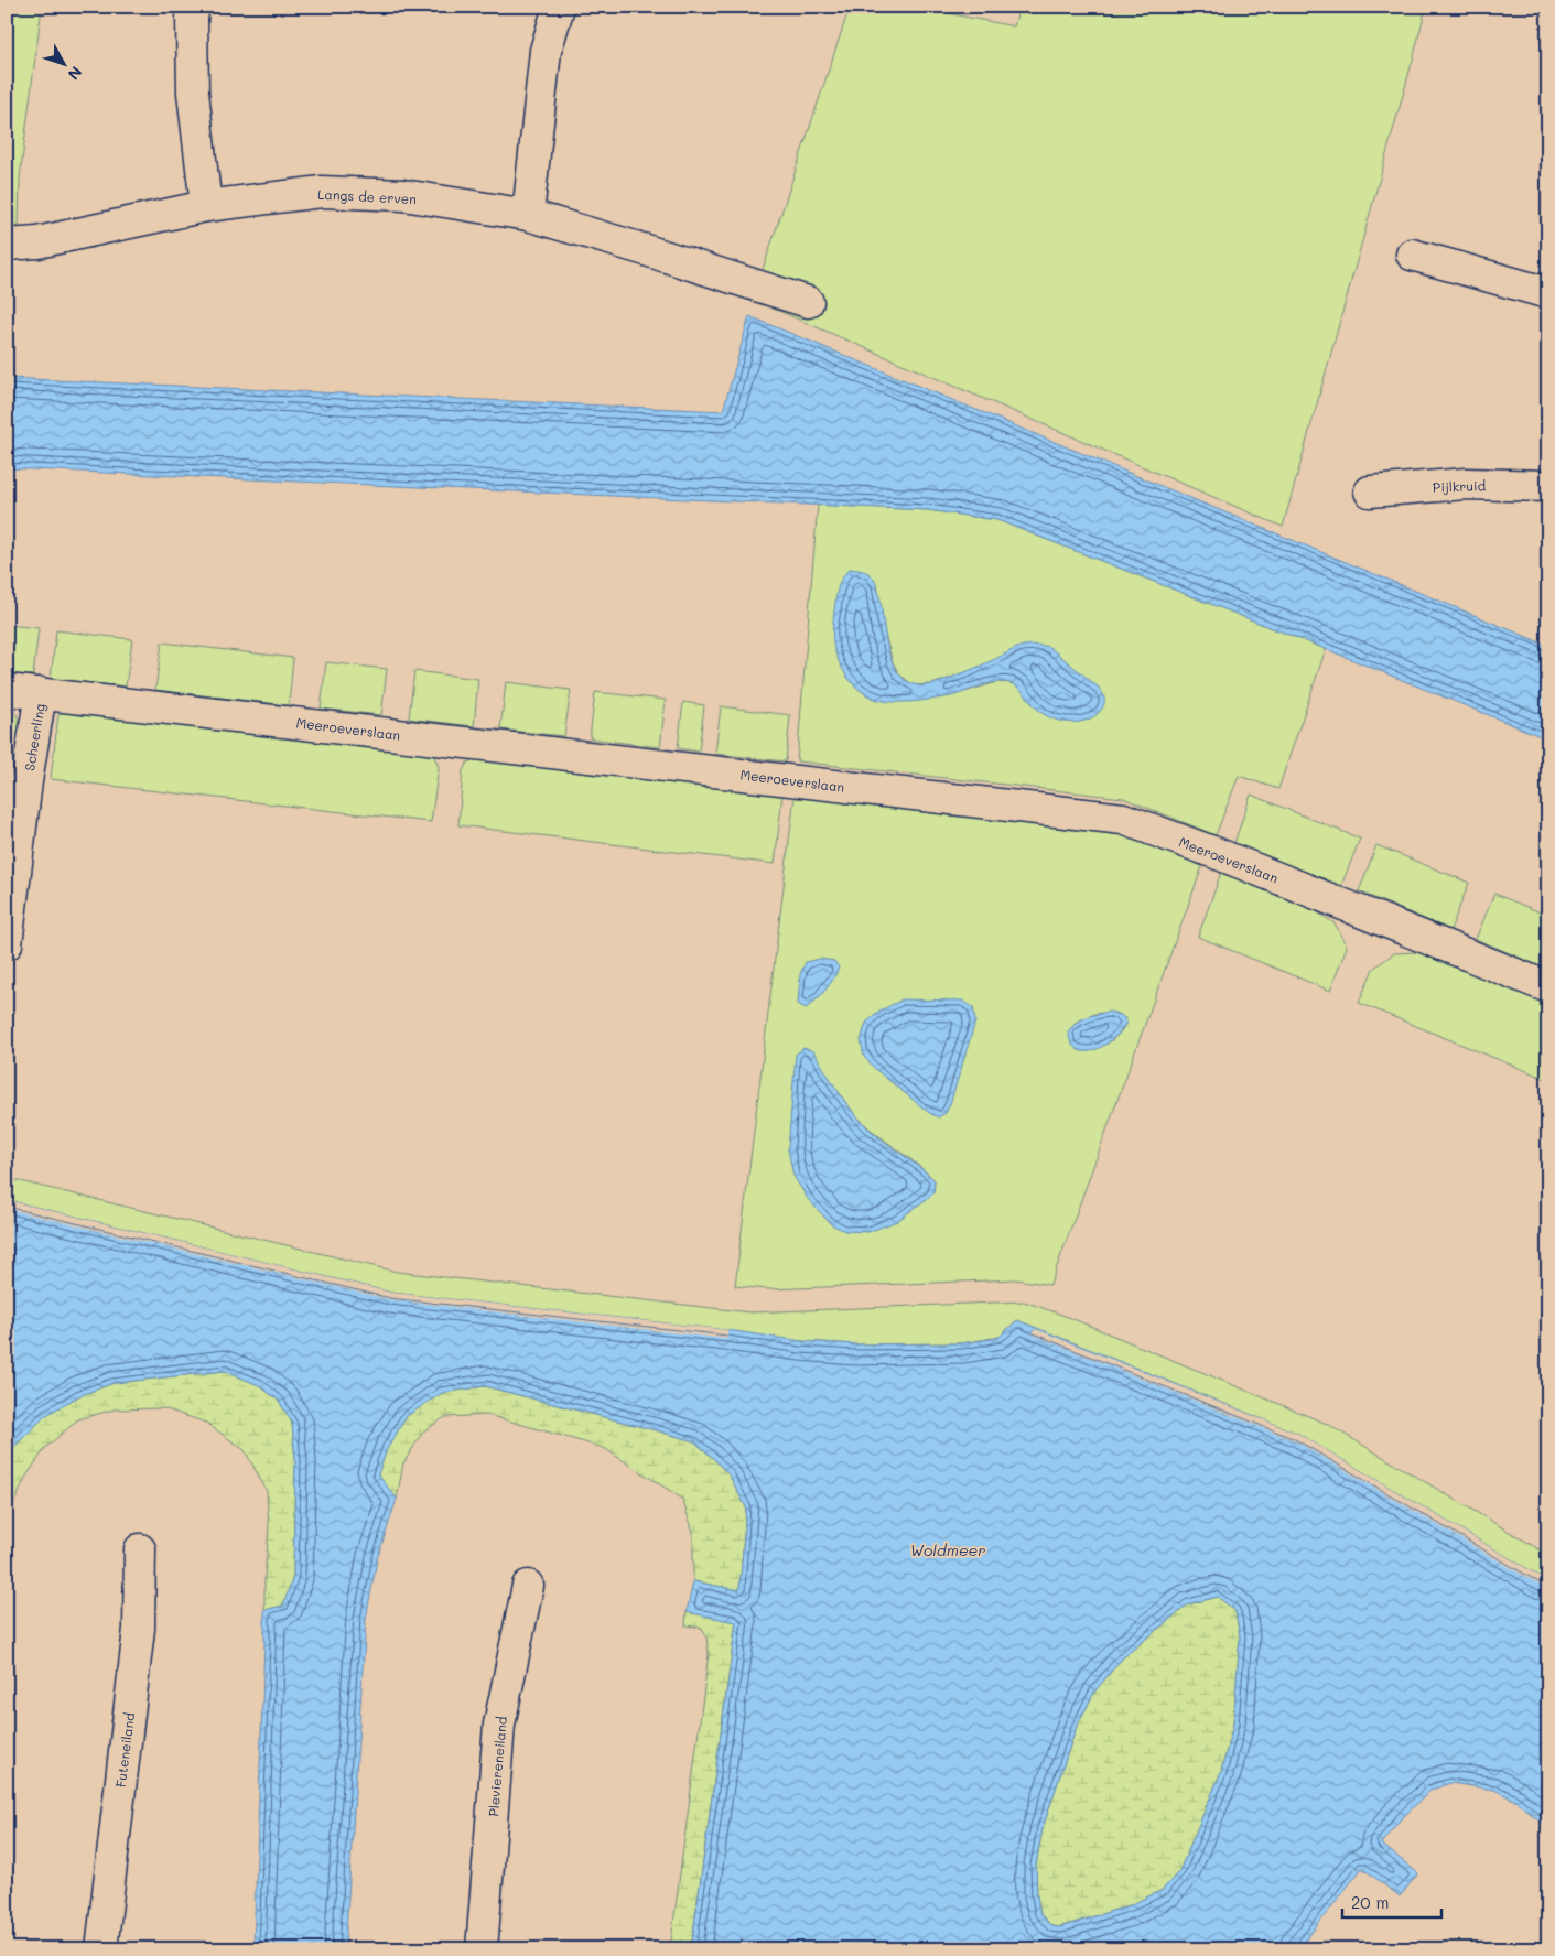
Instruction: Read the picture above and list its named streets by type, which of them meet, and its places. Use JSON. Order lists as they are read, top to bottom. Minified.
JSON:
{"streets":{"street":["Langs de erven","Pijlkruid","Meeroeverslaan","Scheerling","Futeneiland","Pleviereneiland"]},"crossings":[["Meeroeverslaan","Scheerling"]],"water":["Woldmeer"],"scale_bar":"20 m","north":"bottom right"}
